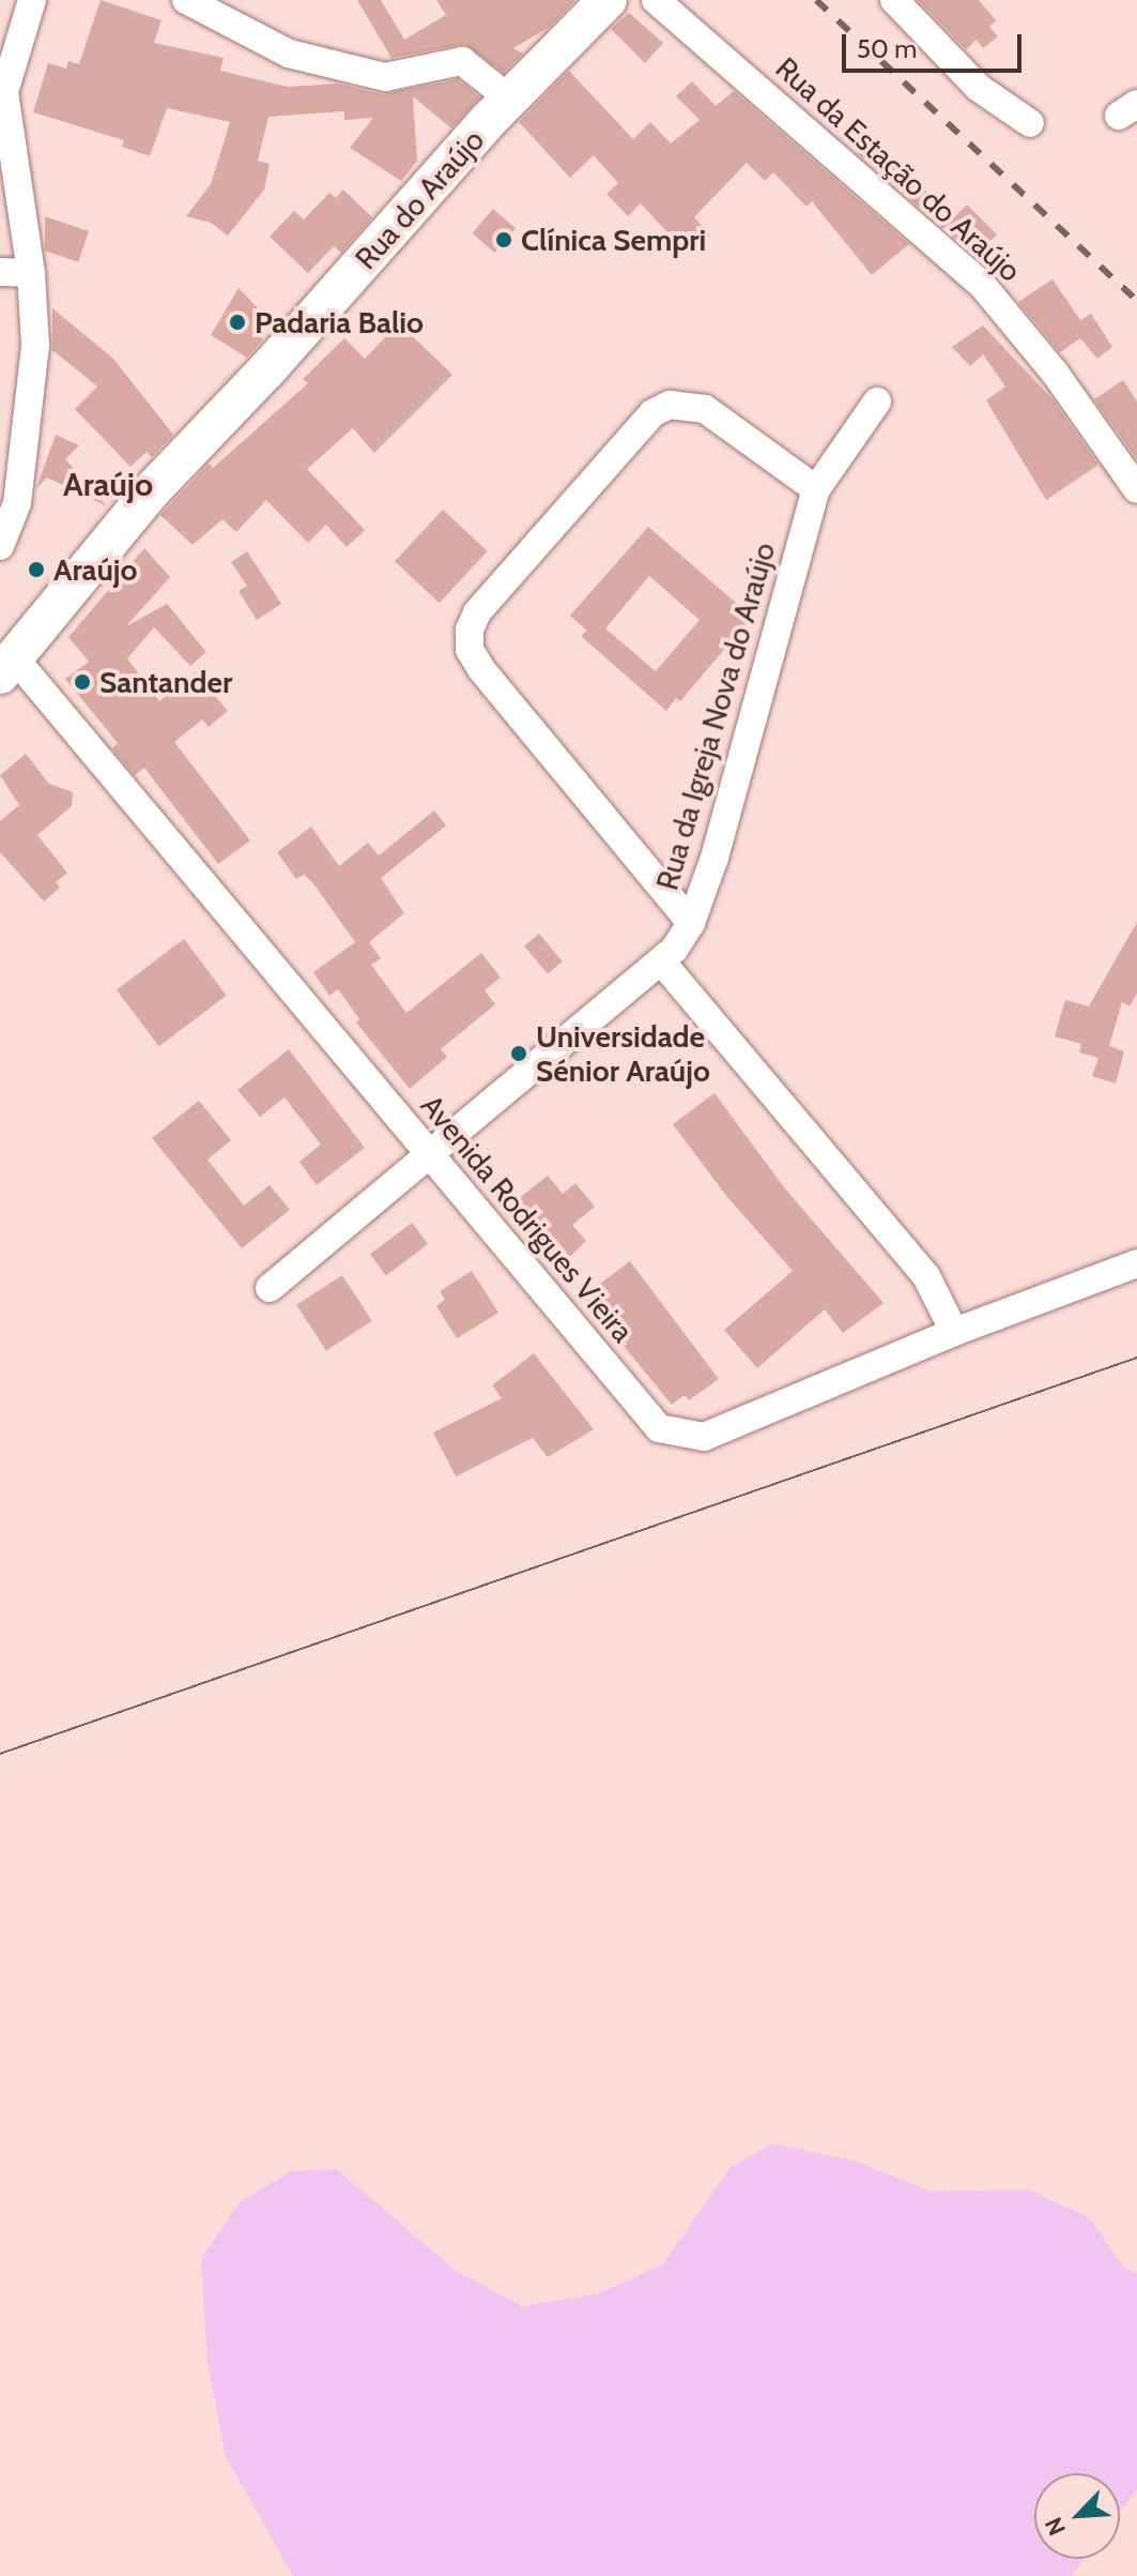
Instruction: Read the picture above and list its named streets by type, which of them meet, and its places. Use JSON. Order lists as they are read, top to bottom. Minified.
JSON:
{"streets":{"main road":["Rua do Araújo"],"street":["Rua da Estação do Araújo","Rua da Igreja Nova do Araújo","Avenida Rodrigues Vieira"]},"crossings":[["Rua do Araújo","Avenida Rodrigues Vieira"],["Rua da Igreja Nova do Araújo","Avenida Rodrigues Vieira"]],"districts":["Araújo"],"places":["Clínica Sempri","Padaria Balio","Araújo","Santander","Universidade Sénior Araújo"],"scale_bar":"50 m","north":"bottom left"}
